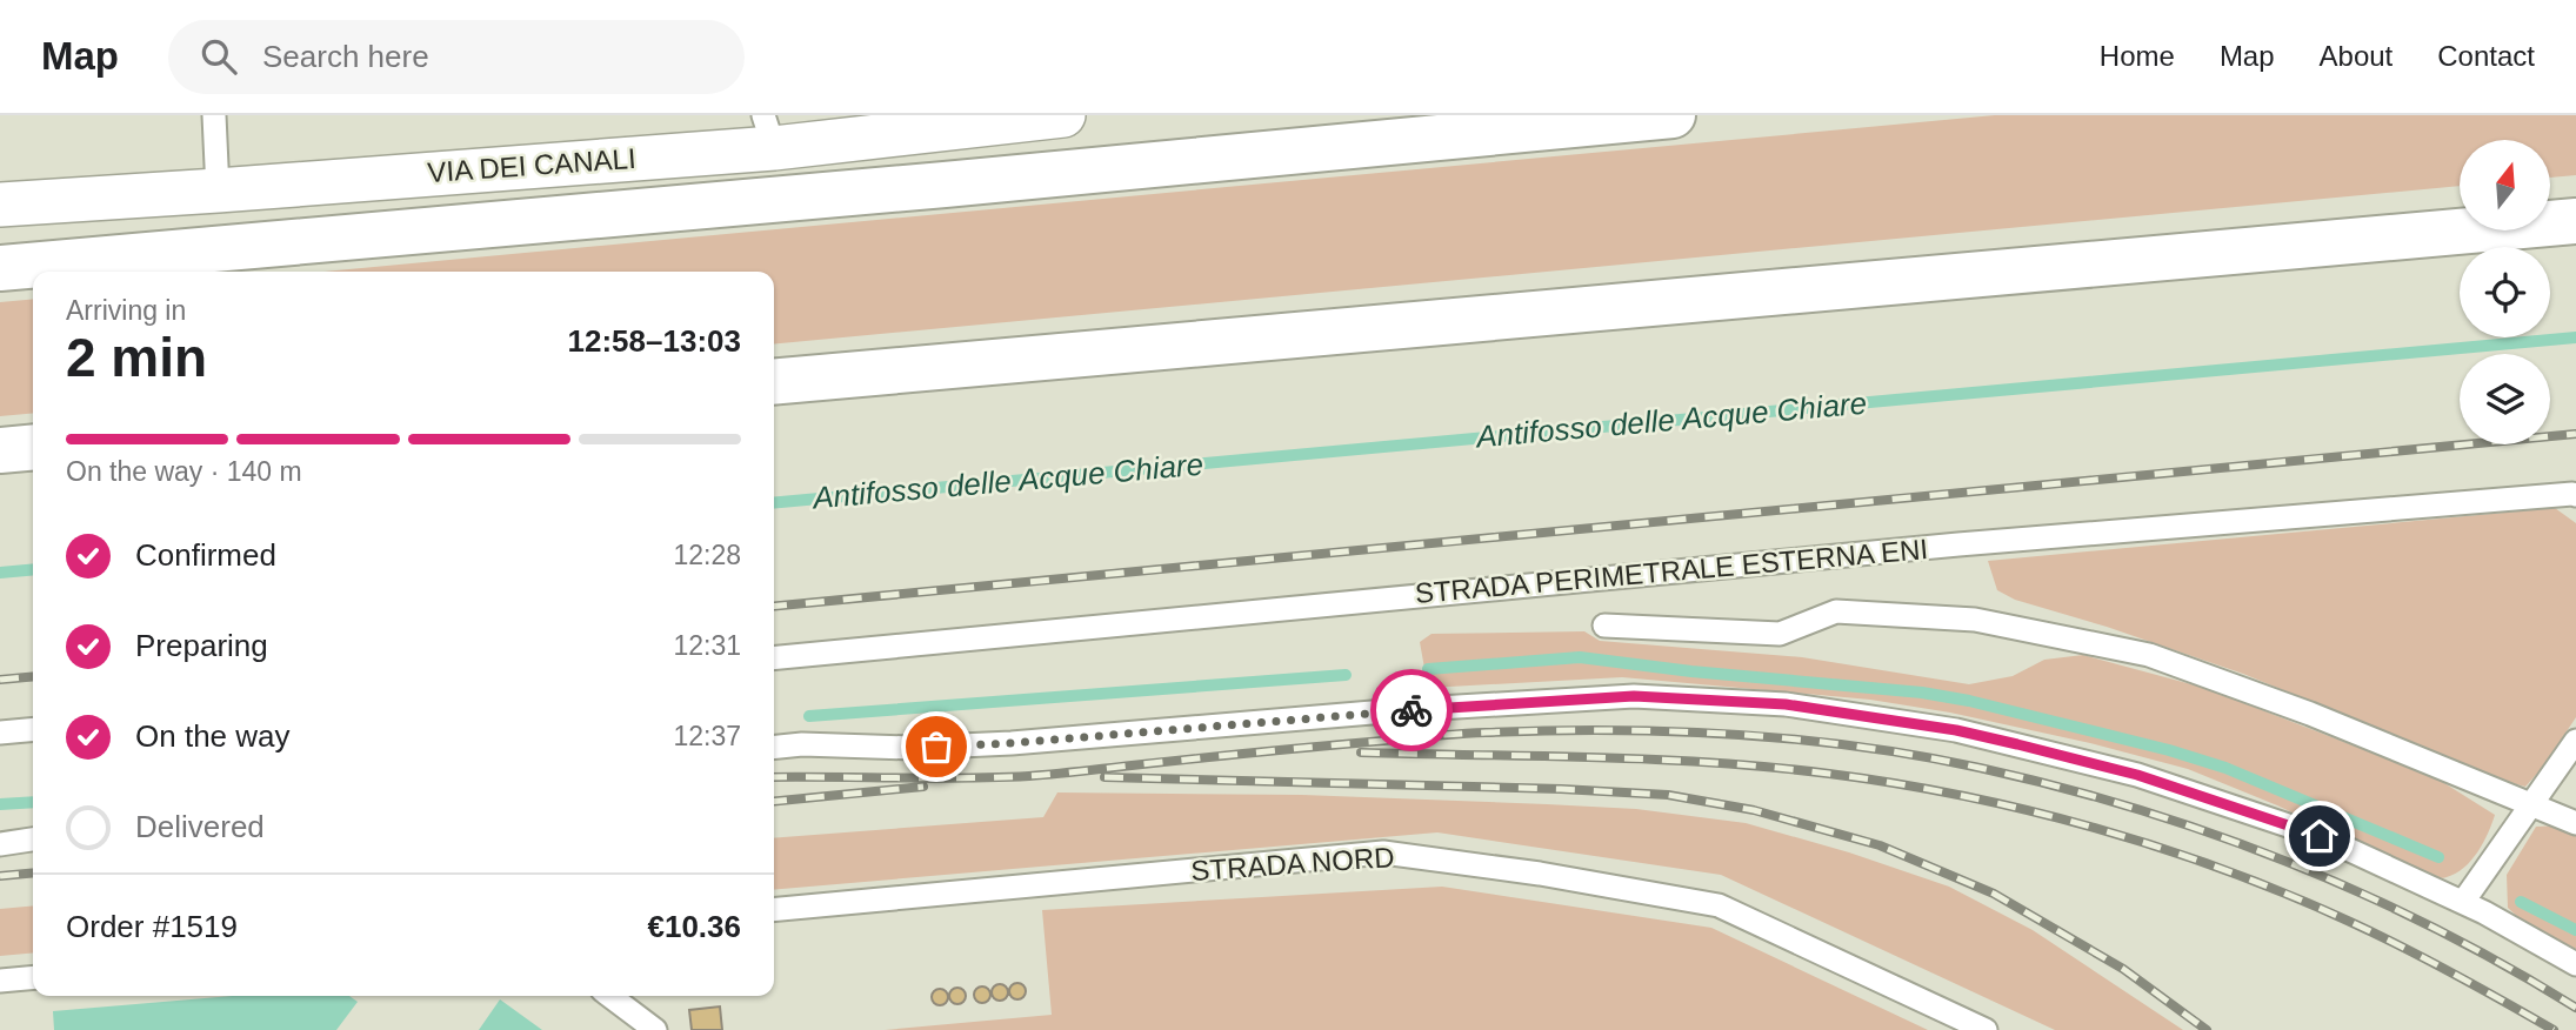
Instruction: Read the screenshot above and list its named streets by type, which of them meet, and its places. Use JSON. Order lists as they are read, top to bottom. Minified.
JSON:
{"streets":{"street":["VIA DEI CANALI"],"lane":["STRADA PERIMETRALE ESTERNA ENI","STRADA NORD"]},"water":["Antifosso delle Acque Chiare"],"north":"top","page":{"header":"Map","search":"Search here","nav":["Home","Map","About","Contact"],"heading":["2 min","Arriving in","12:58–13:03"],"panel":["Order #1519","€10.36"],"bar":"On the way · 140 m","list":[["Confirmed","12:28"],["Preparing","12:31"],["On the way","12:37"],"Delivered"]}}
